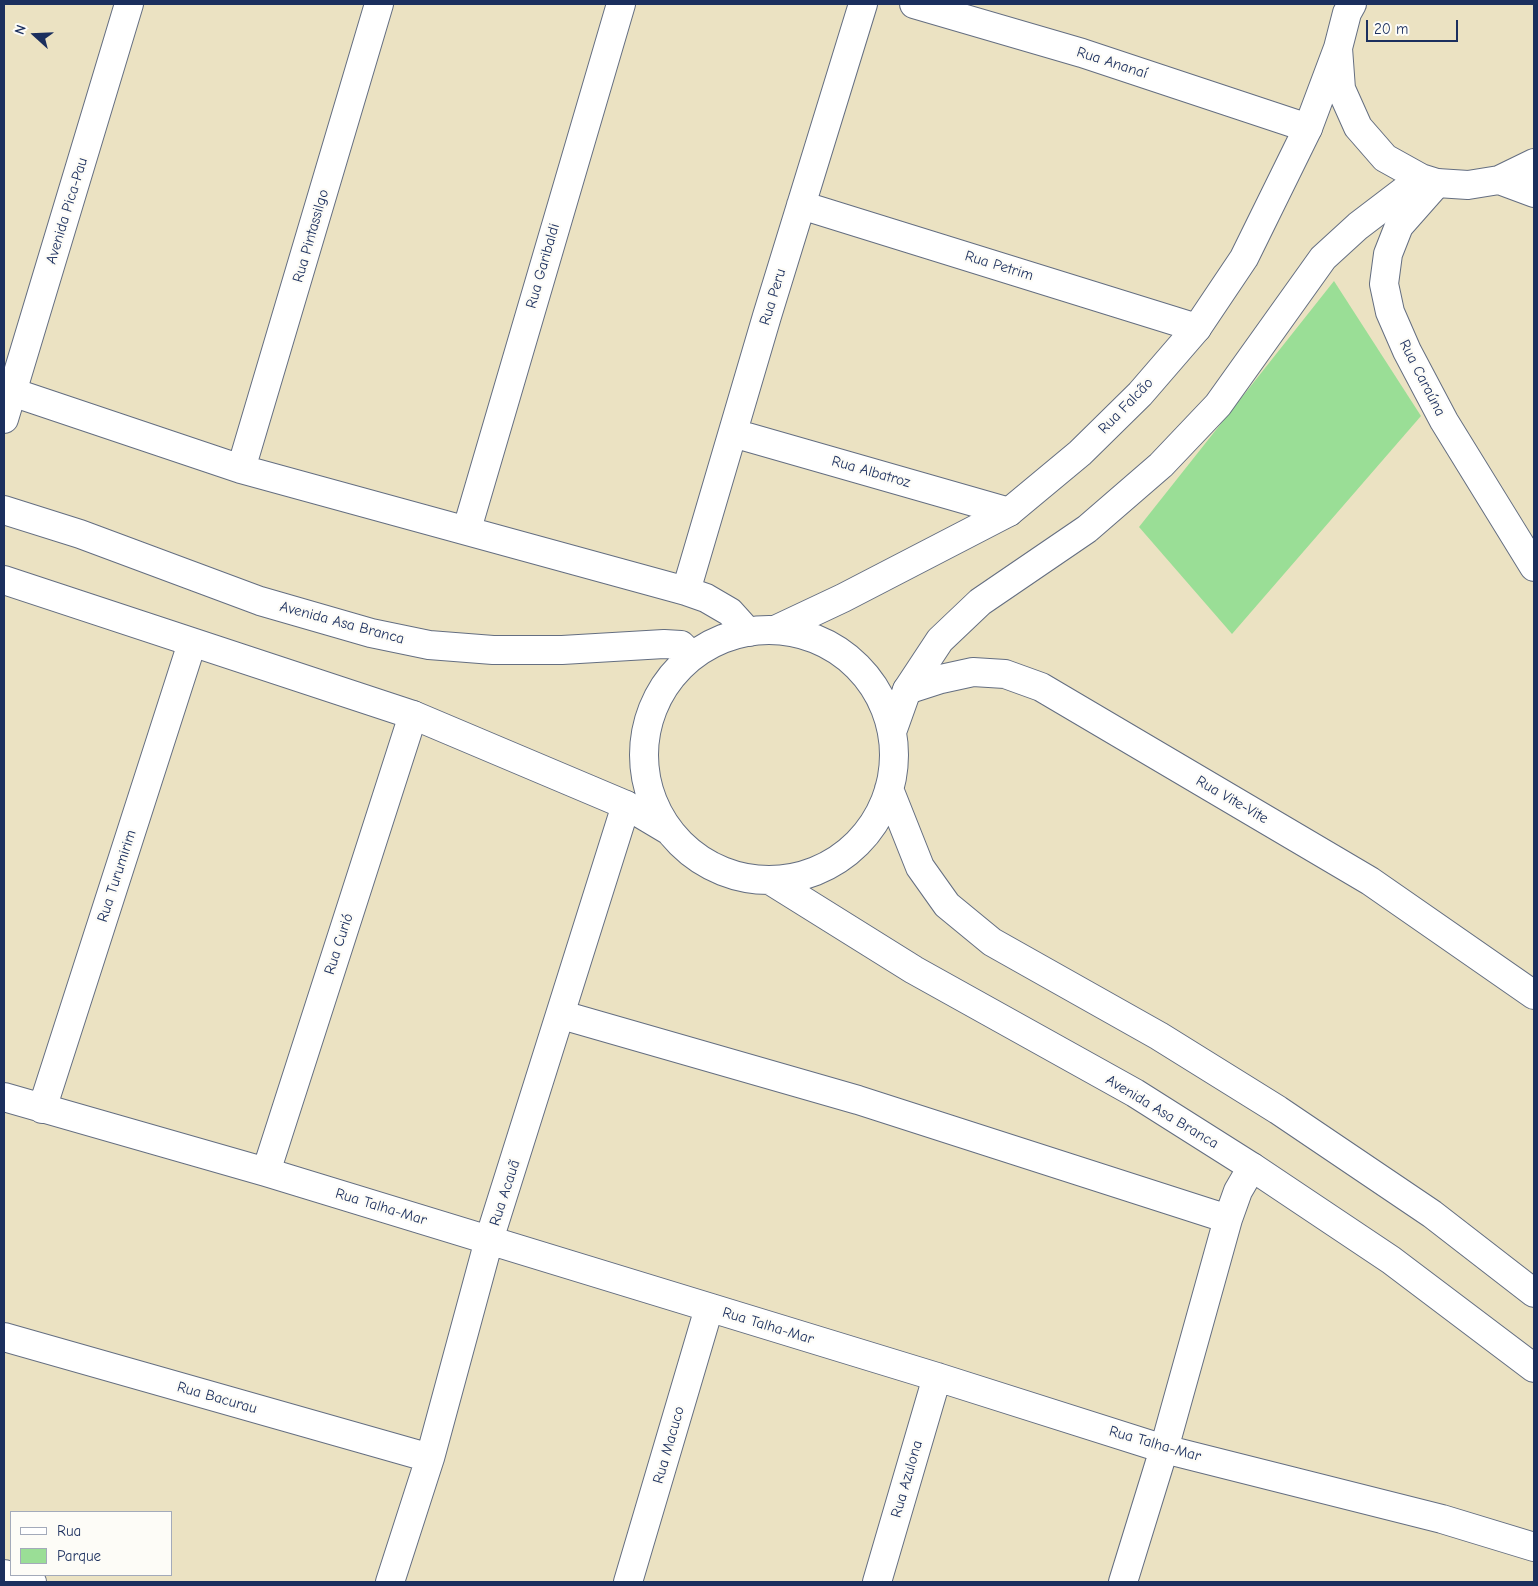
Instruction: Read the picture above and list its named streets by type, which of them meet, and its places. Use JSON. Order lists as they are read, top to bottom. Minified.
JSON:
{"streets":{"street":["Rua Ananaí","Avenida Pica-Pau","Rua Pintassilgo","Rua Garibaldi","Rua Petrim","Rua Peru","Rua Caraúna","Rua Falcão","Rua Albatroz","Avenida Asa Branca","Rua Vite-Vite","Rua Turumirim","Rua Curió","Rua Acauã","Rua Talha-Mar","Rua Bacurau","Rua Macuco","Rua Azulona"]},"crossings":[["Rua Ananaí","Rua Falcão"],["Rua Petrim","Rua Peru"],["Rua Petrim","Rua Falcão"],["Rua Peru","Rua Albatroz"],["Rua Falcão","Rua Albatroz"],["Rua Turumirim","Rua Talha-Mar"],["Rua Curió","Rua Talha-Mar"],["Rua Acauã","Rua Talha-Mar"],["Rua Acauã","Rua Bacurau"],["Rua Talha-Mar","Rua Macuco"],["Rua Talha-Mar","Rua Azulona"]],"legend":["Rua","Parque"],"scale_bar":"20 m","north":"left"}
